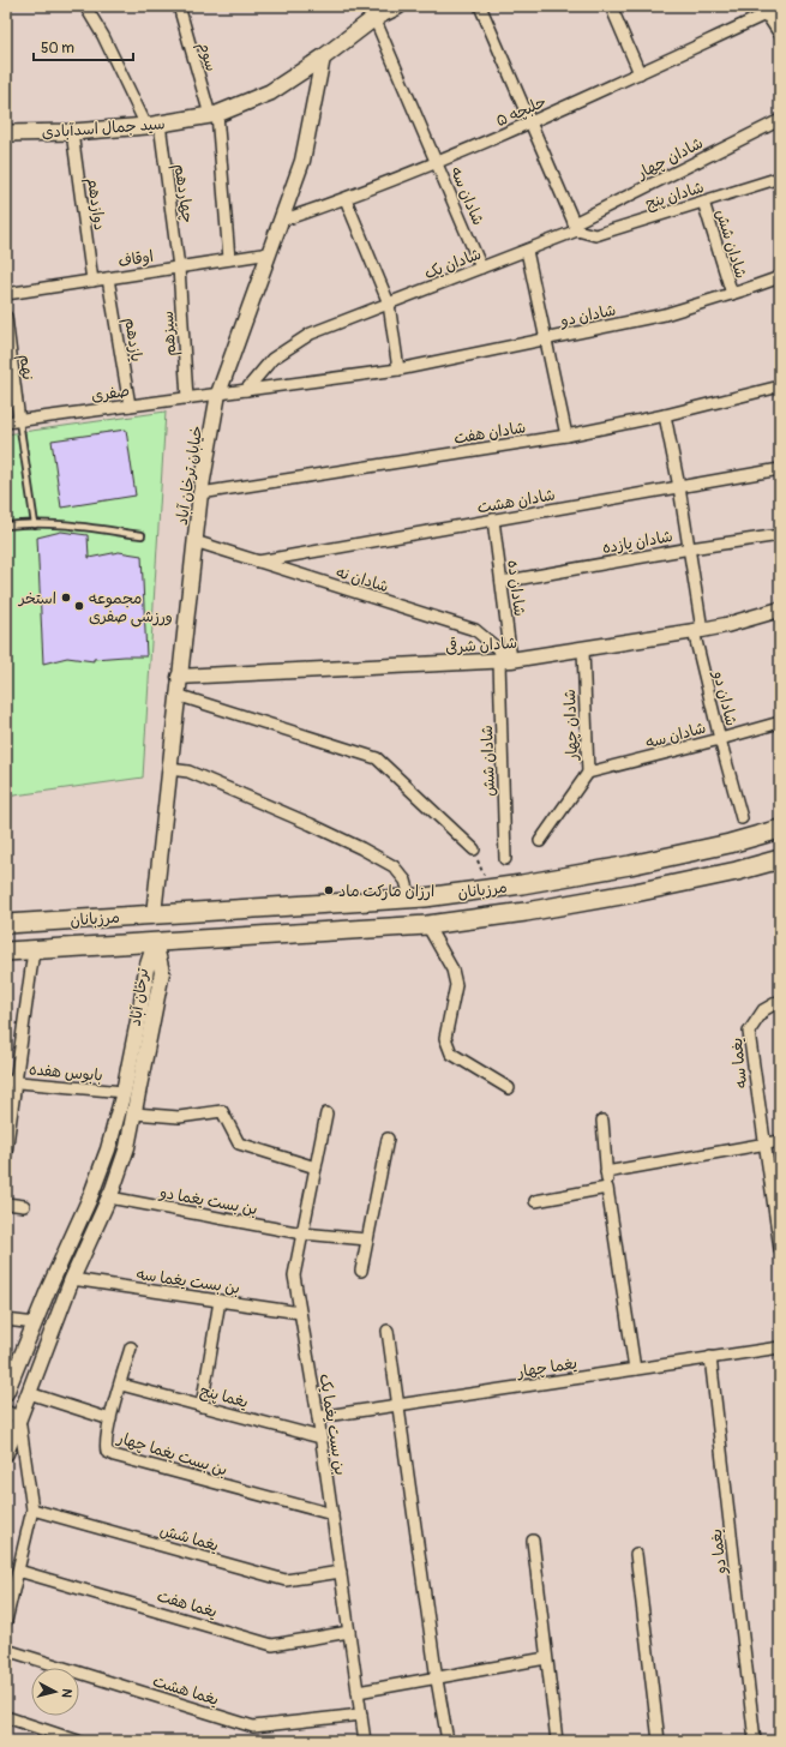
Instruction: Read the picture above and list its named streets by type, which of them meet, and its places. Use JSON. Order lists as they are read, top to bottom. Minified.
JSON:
{"streets":{"main road":["سید جمال اسدآبادی","مرزبانان"],"street":["سوم","حلبچه ۵","شادان چهار","چهاردهم","شادان پنج","شادان سه","دوازدهم","شادان شش","اوقاف","شادان یک","شادان دو","سیزهم","یازدهم","نهم","صفری","شادان هفت","خیابان ترخان آباد","شادان هشت","شادان یازده","شادان نه","شادان ده","شادان شرقی","ترخان آباد","یغما سه","بابوس هفده","بن بست یغما دو","بن بست یغما سه","یغما چهار","یغما پنج","بن بست یغما یک","بن بست یغما چهار","یغما شش","یغما دو","یغما هفت","یغما هشت"]},"crossings":[["سوم","سید جمال اسدآبادی"],["سوم","اوقاف"],["حلبچه ۵","شادان سه"],["حلبچه ۵","خیابان ترخان آباد"],["سید جمال اسدآبادی","چهاردهم"],["سید جمال اسدآبادی","شادان سه"],["سید جمال اسدآبادی","دوازدهم"],["سید جمال اسدآبادی","خیابان ترخان آباد"],["شادان چهار","شادان پنج"],["شادان چهار","شادان سه"],["شادان چهار","شادان یک"],["شادان چهار","شادان شرقی"],["چهاردهم","اوقاف"],["چهاردهم","سیزهم"],["شادان پنج","شادان شش"],["شادان پنج","شادان یک"],["شادان سه","شادان یک"],["شادان سه","شادان دو"],["دوازدهم","اوقاف"],["شادان شش","شادان دو"],["شادان شش","شادان نه"],["شادان شش","شادان ده"],["شادان شش","شادان شرقی"],["اوقاف","سیزهم"],["اوقاف","یازدهم"],["اوقاف","خیابان ترخان آباد"],["شادان یک","شادان دو"],["شادان دو","صفری"],["شادان دو","شادان هفت"],["شادان دو","خیابان ترخان آباد"],["شادان دو","شادان هشت"],["شادان دو","شادان یازده"],["شادان دو","شادان شرقی"],["سیزهم","صفری"],["یازدهم","صفری"],["نهم","صفری"],["صفری","خیابان ترخان آباد"],["شادان هفت","خیابان ترخان آباد"],["خیابان ترخان آباد","شادان نه"],["خیابان ترخان آباد","شادان شرقی"],["خیابان ترخان آباد","مرزبانان"],["شادان هشت","شادان نه"],["شادان هشت","شادان ده"],["شادان یازده","شادان ده"],["شادان نه","شادان ده"],["شادان نه","شادان شرقی"],["شادان ده","شادان شرقی"],["مرزبانان","ترخان آباد"],["ترخان آباد","بابوس هفده"],["ترخان آباد","بن بست یغما دو"],["ترخان آباد","بن بست یغما سه"],["بن بست یغما دو","بن بست یغما یک"],["بن بست یغما سه","بن بست یغما یک"],["یغما چهار","بن بست یغما یک"],["یغما چهار","یغما دو"],["یغما پنج","بن بست یغما یک"],["یغما پنج","بن بست یغما چهار"],["بن بست یغما یک","بن بست یغما چهار"],["بن بست یغما یک","یغما شش"],["بن بست یغما یک","یغما هفت"],["بن بست یغما یک","یغما هشت"]],"places":["استخر","مجموعه ورزشی صفری","ارزان مارکت ماد"],"scale_bar":"50 m","north":"right"}
